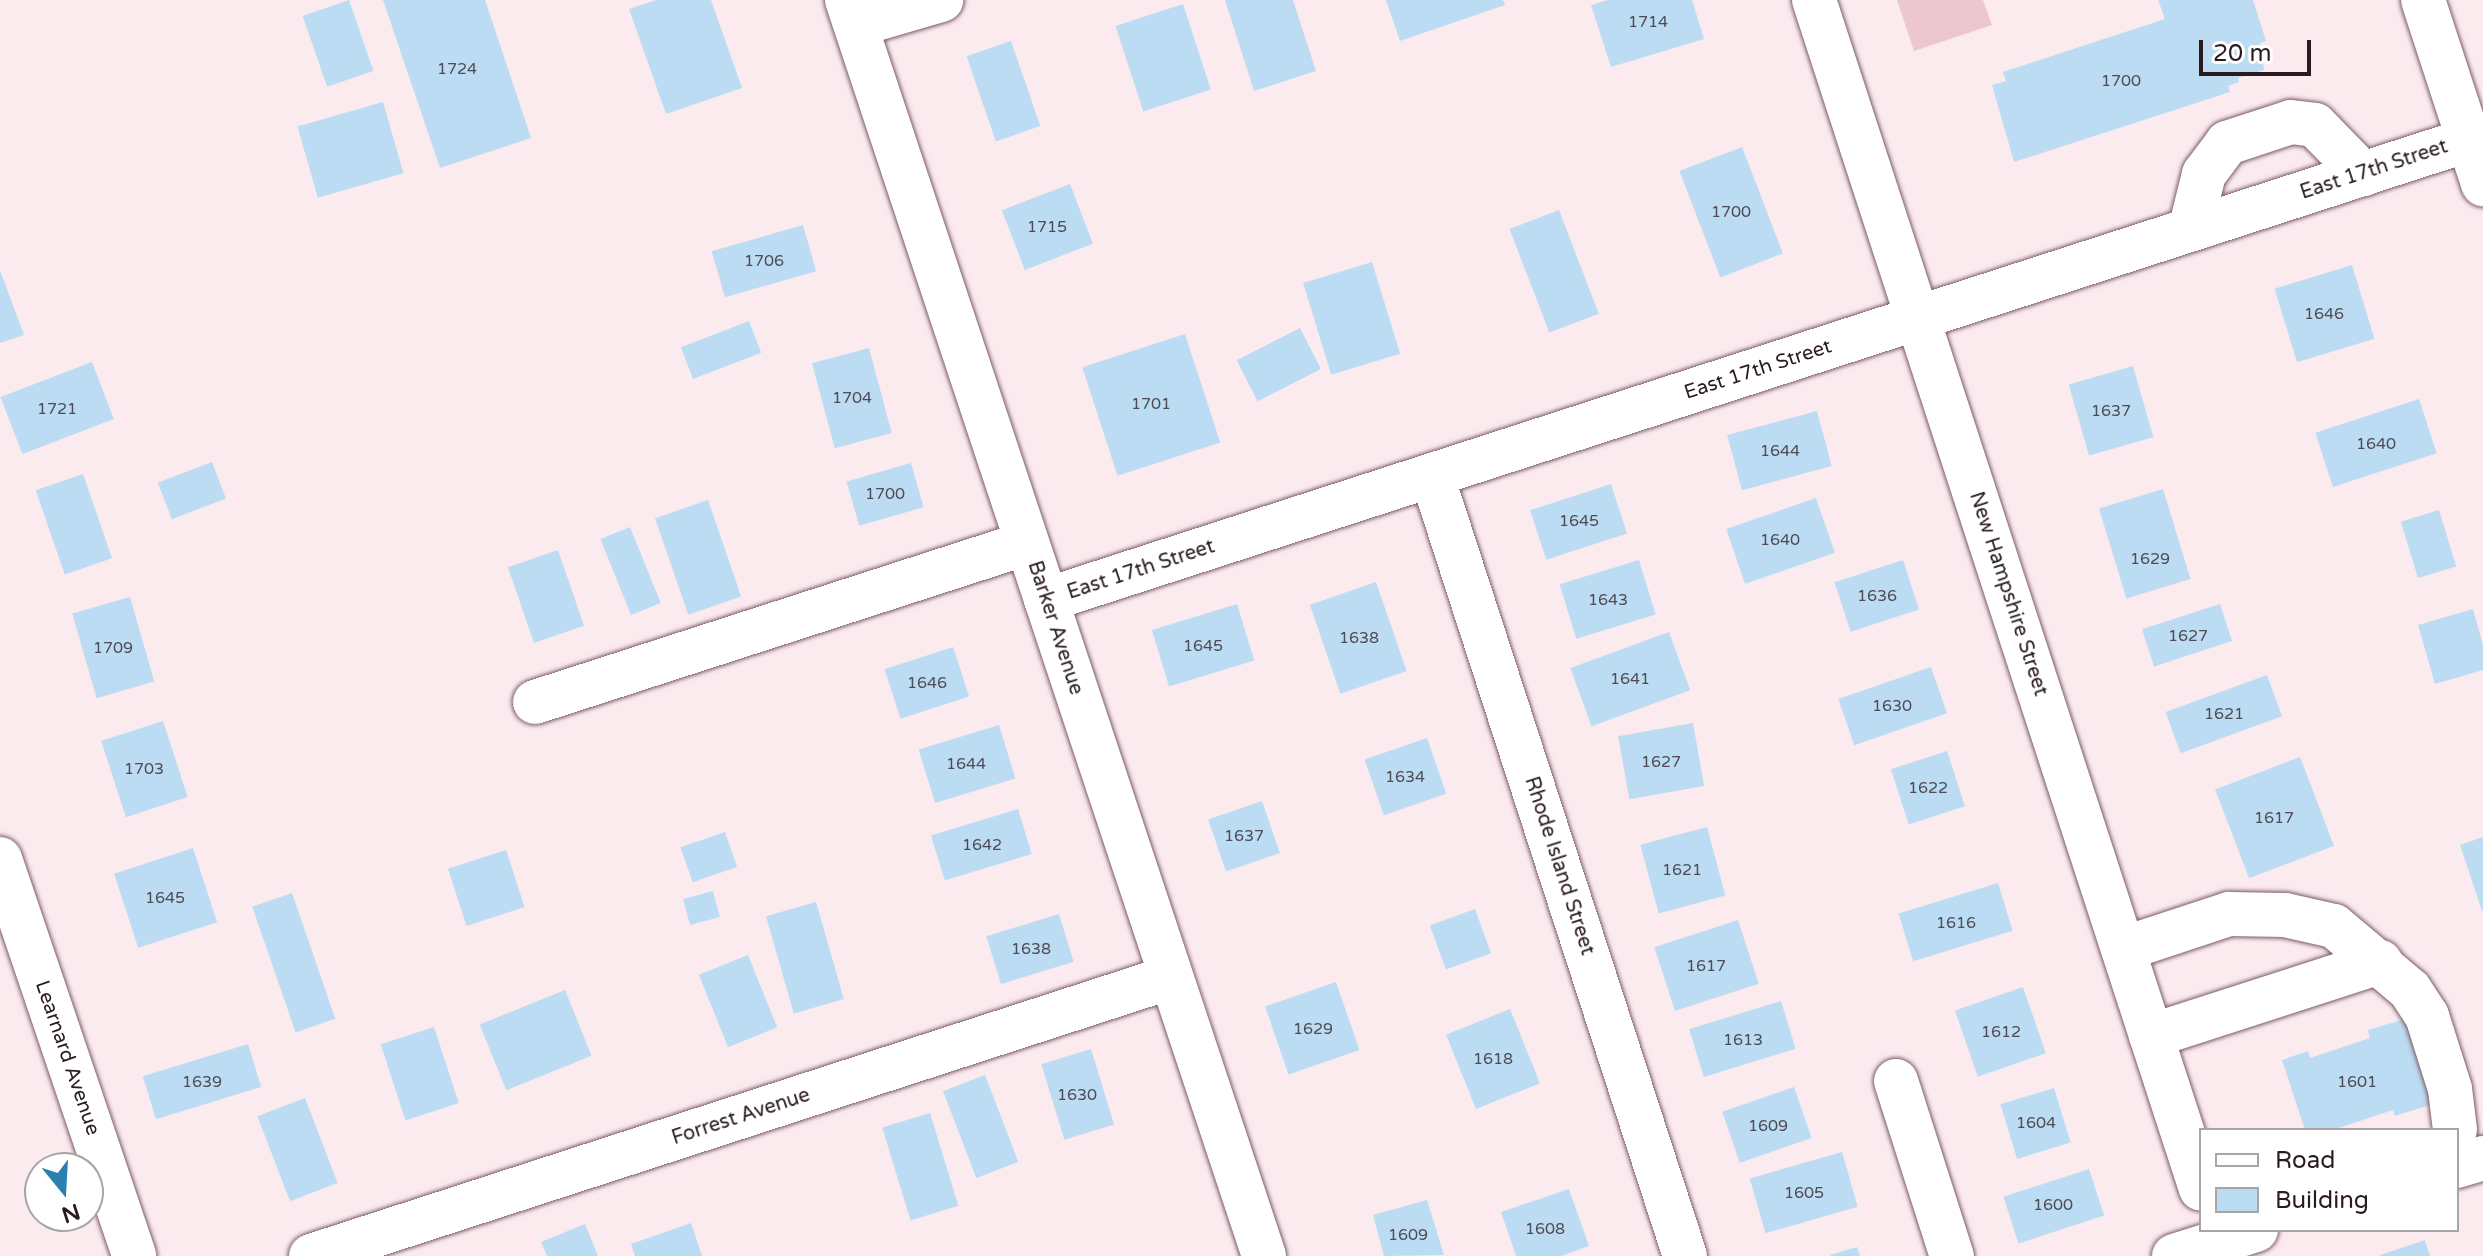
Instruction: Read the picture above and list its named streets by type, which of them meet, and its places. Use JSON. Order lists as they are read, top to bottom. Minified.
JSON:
{"streets":{"street":["East 17th Street","New Hampshire Street","Barker Avenue","Rhode Island Street","Learnard Avenue","Forrest Avenue"]},"crossings":[["East 17th Street","New Hampshire Street"],["East 17th Street","Barker Avenue"],["East 17th Street","Rhode Island Street"],["Barker Avenue","Forrest Avenue"]],"house_numbers":["1714","1724","1700","1700","1715","1706","1646","1704","1701","1721","1637","1640","1644","1700","1645","1640","1629","1636","1643","1627","1638","1645","1709","1641","1646","1630","1621","1627","1644","1703","1634","1622","1617","1637","1642","1621","1645","1616","1638","1617","1629","1612","1613","1618","1639","1601","1630","1604","1609","1605","1600","1608","1609"],"legend":["Road","Building"],"scale_bar":"20 m","north":"bottom"}
